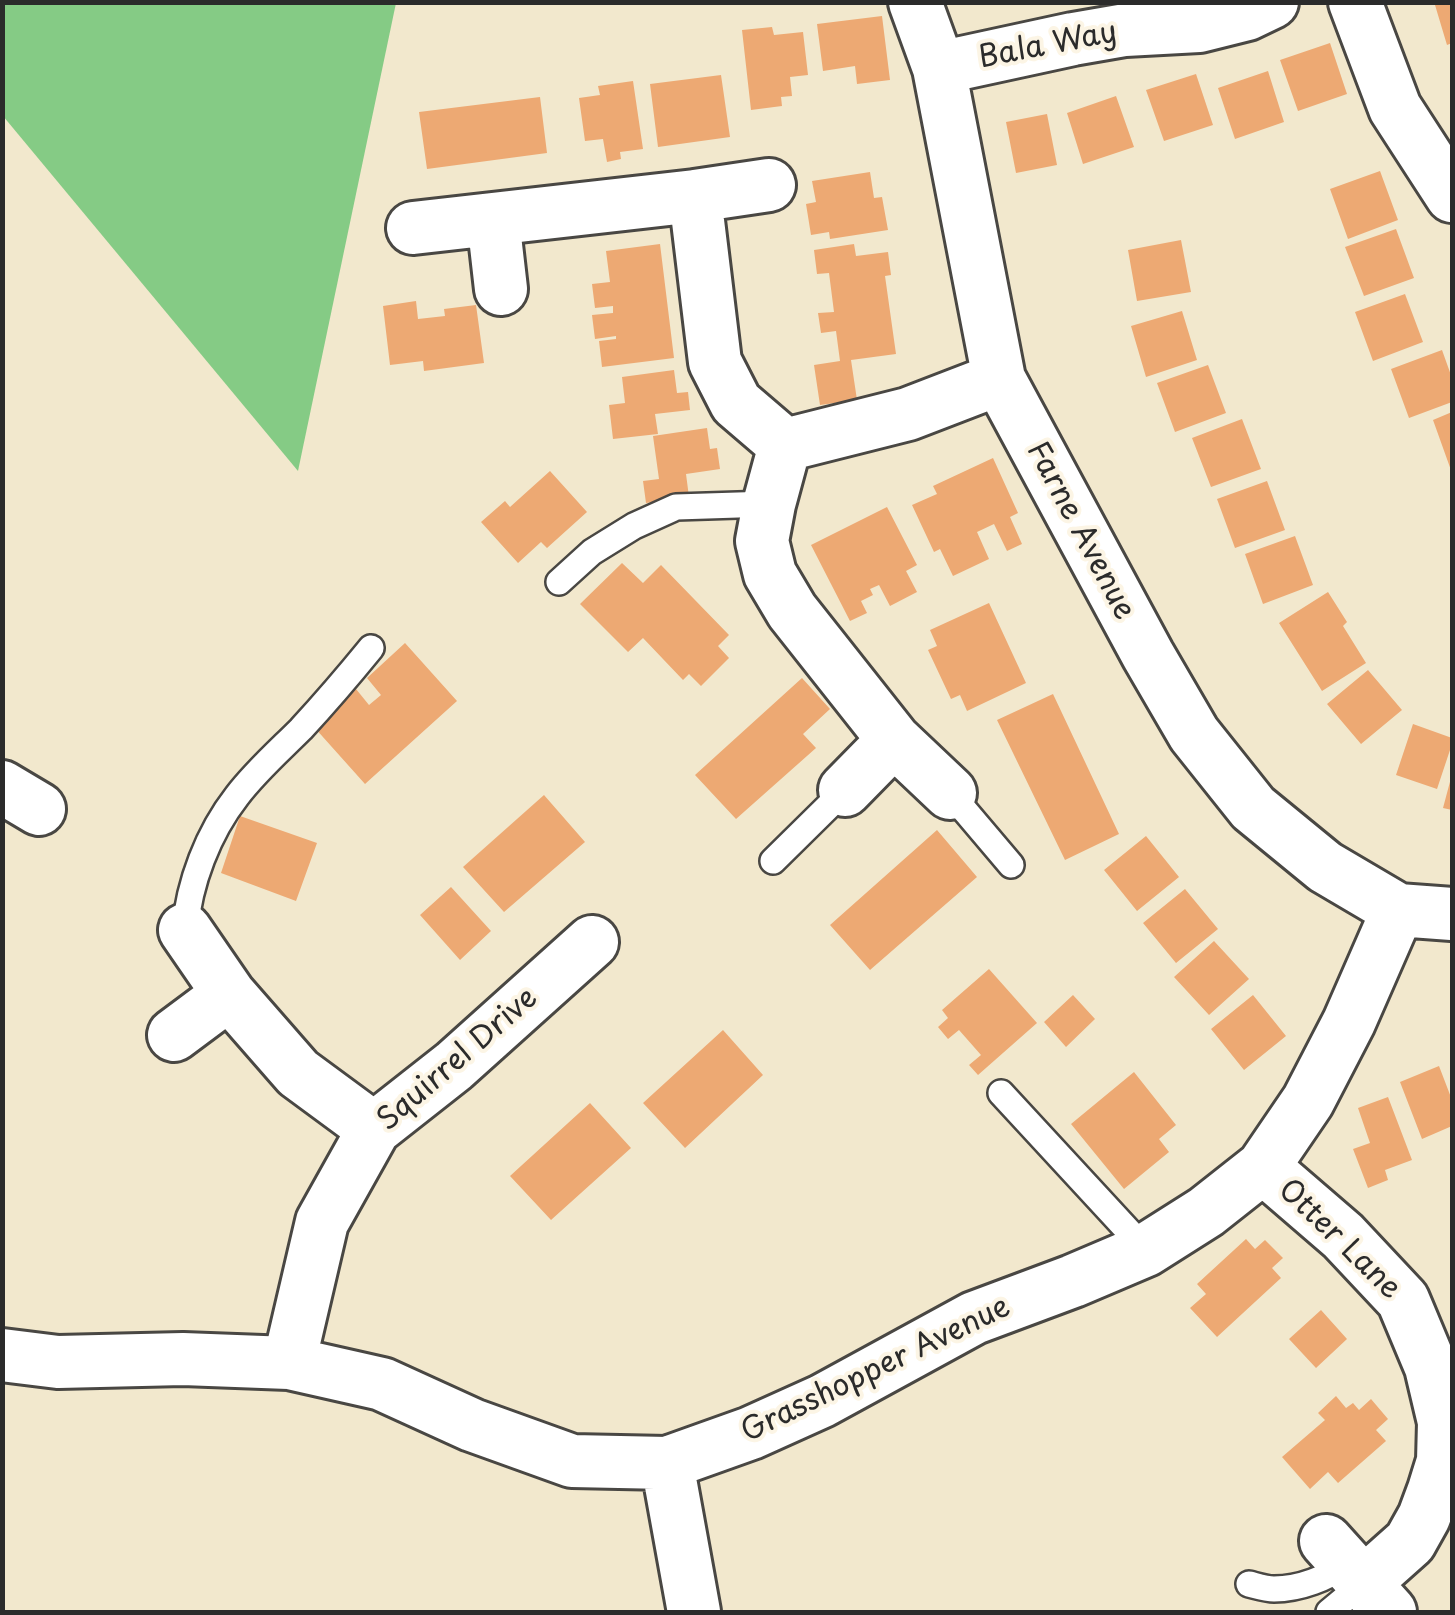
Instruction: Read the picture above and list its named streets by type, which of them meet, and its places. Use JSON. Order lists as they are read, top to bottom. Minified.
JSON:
{"streets":{"street":["Bala Way","Farne Avenue","Squirrel Drive","Otter Lane","Grasshopper Avenue"]},"crossings":[["Bala Way","Farne Avenue"],["Farne Avenue","Grasshopper Avenue"],["Squirrel Drive","Grasshopper Avenue"],["Otter Lane","Grasshopper Avenue"]]}
